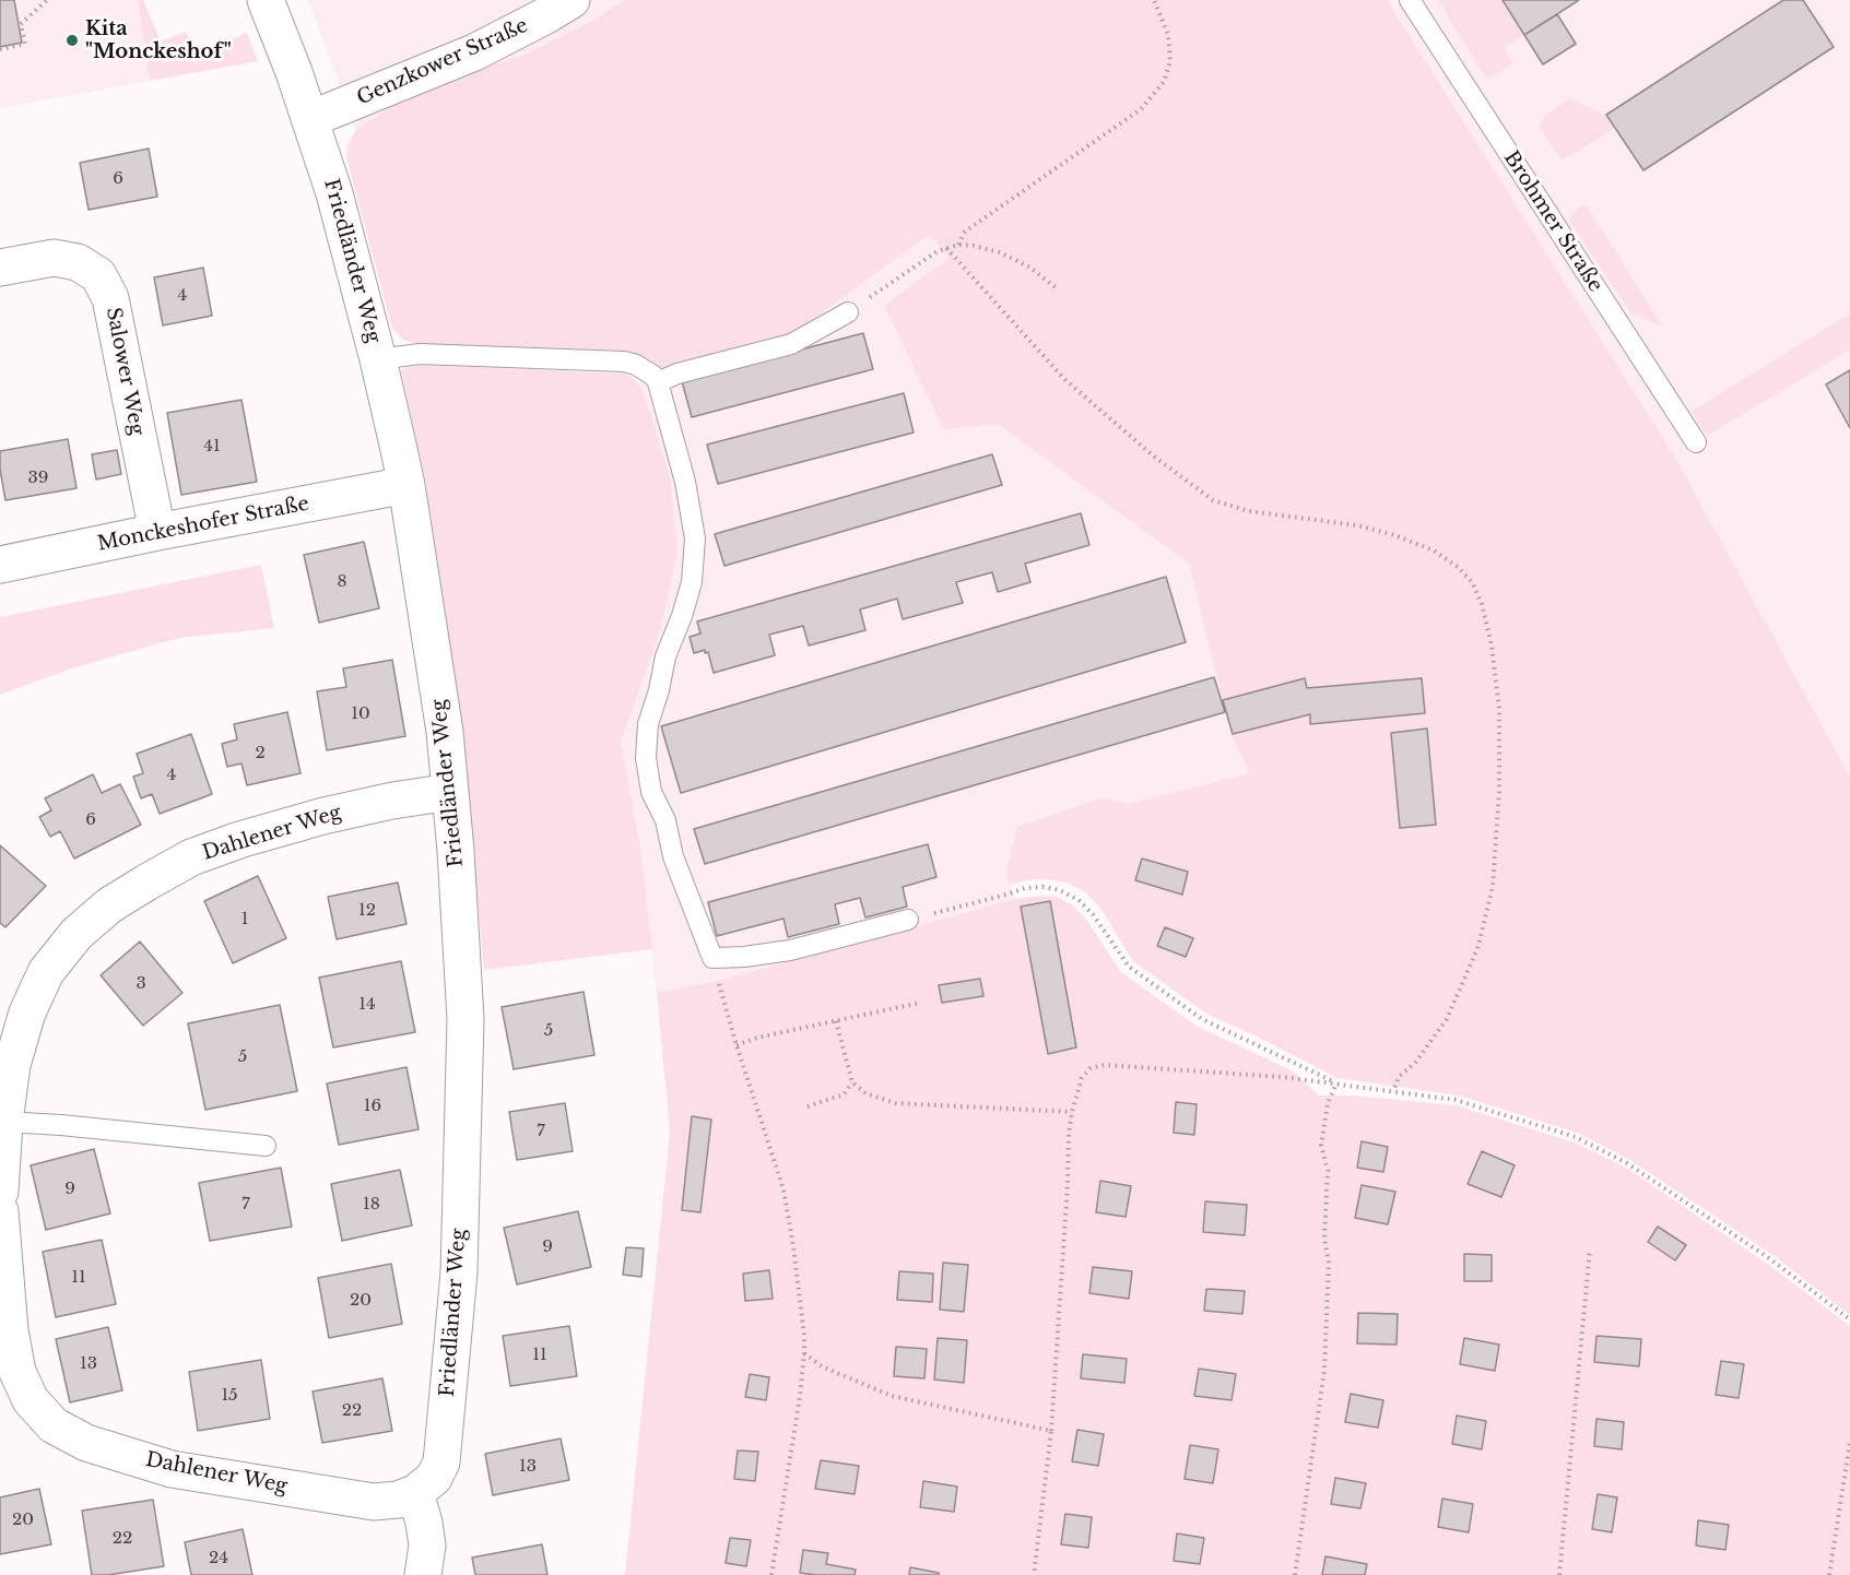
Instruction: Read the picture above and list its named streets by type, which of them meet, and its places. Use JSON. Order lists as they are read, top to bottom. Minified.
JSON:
{"streets":{"street":["Genzkower Straße","Friedländer Weg","Salower Weg","Monckeshofer Straße","Dahlener Weg"],"lane":["Brohmer Straße"]},"crossings":[["Genzkower Straße","Friedländer Weg"],["Friedländer Weg","Monckeshofer Straße"],["Friedländer Weg","Dahlener Weg"],["Salower Weg","Monckeshofer Straße"]],"places":["Kita \"Monckeshof\""],"house_numbers":["6","4","41","39","8","10","2","4","6","12","1","3","14","5","5","16","7","9","7","18","9","11","20","11","13","15","22","13","20","22","24"]}
